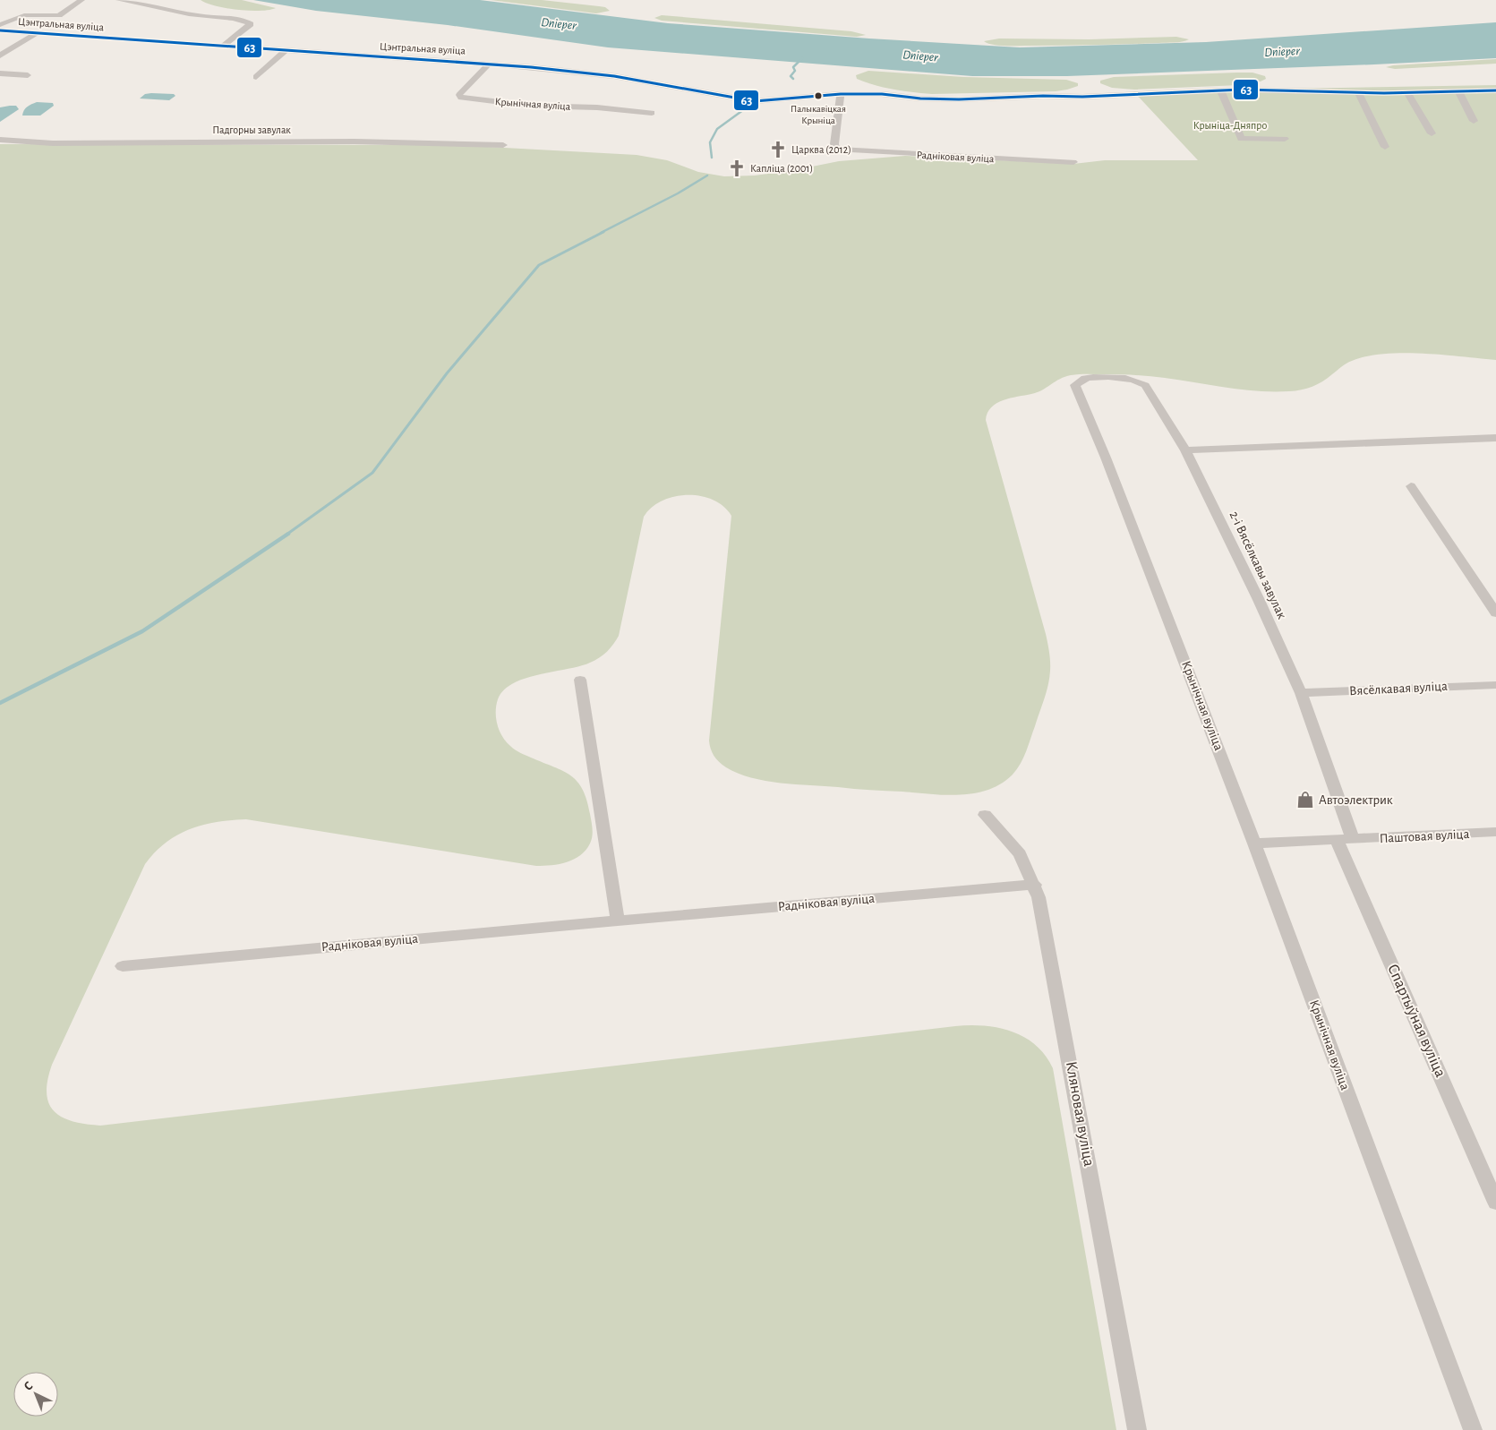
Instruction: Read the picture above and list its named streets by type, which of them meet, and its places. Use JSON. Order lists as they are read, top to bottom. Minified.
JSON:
{"streets":{"street":["Цэнтральная вуліца","Крынічная вуліца","Падгорны завулак","Радніковая вуліца","2-і Вясёлкавы завулак","Вясёлкавая вуліца","Паштовая вуліца","Спартыўная вуліца","Кляновая вуліца"]},"crossings":[["Цэнтральная вуліца","Крынічная вуліца"],["Цэнтральная вуліца","Радніковая вуліца"],["Крынічная вуліца","2-і Вясёлкавы завулак"],["Крынічная вуліца","Паштовая вуліца"],["Радніковая вуліца","Кляновая вуліца"],["2-і Вясёлкавы завулак","Вясёлкавая вуліца"],["Паштовая вуліца","Спартыўная вуліца"]],"water":["Dnieper"],"parks":["Крыніца-Дняпро"],"places":{"other":["Палыкавіцкая Крыніца"],"church":["Царква (2012)","Капліца (2001)"],"shop":["Автоэлектрик"]},"lines":["transit line 63"],"north":"top left"}
